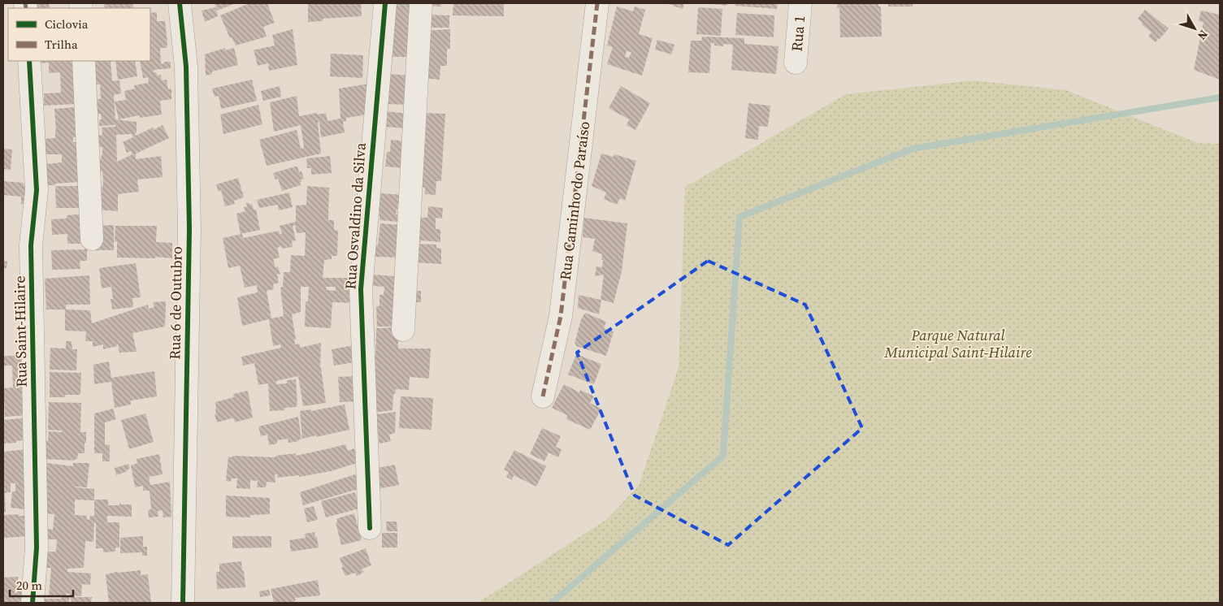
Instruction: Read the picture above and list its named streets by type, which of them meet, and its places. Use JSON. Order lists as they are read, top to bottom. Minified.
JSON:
{"streets":{"street":["Rua 1","Rua Caminho do Paraíso","Rua Osvaldino da Silva","Rua 6 de Outubro","Rua Saint-Hilaire"]},"parks":["Parque Natural Municipal Saint-Hilaire"],"legend":["Ciclovia","Trilha"],"scale_bar":"20 m","north":"bottom right"}
